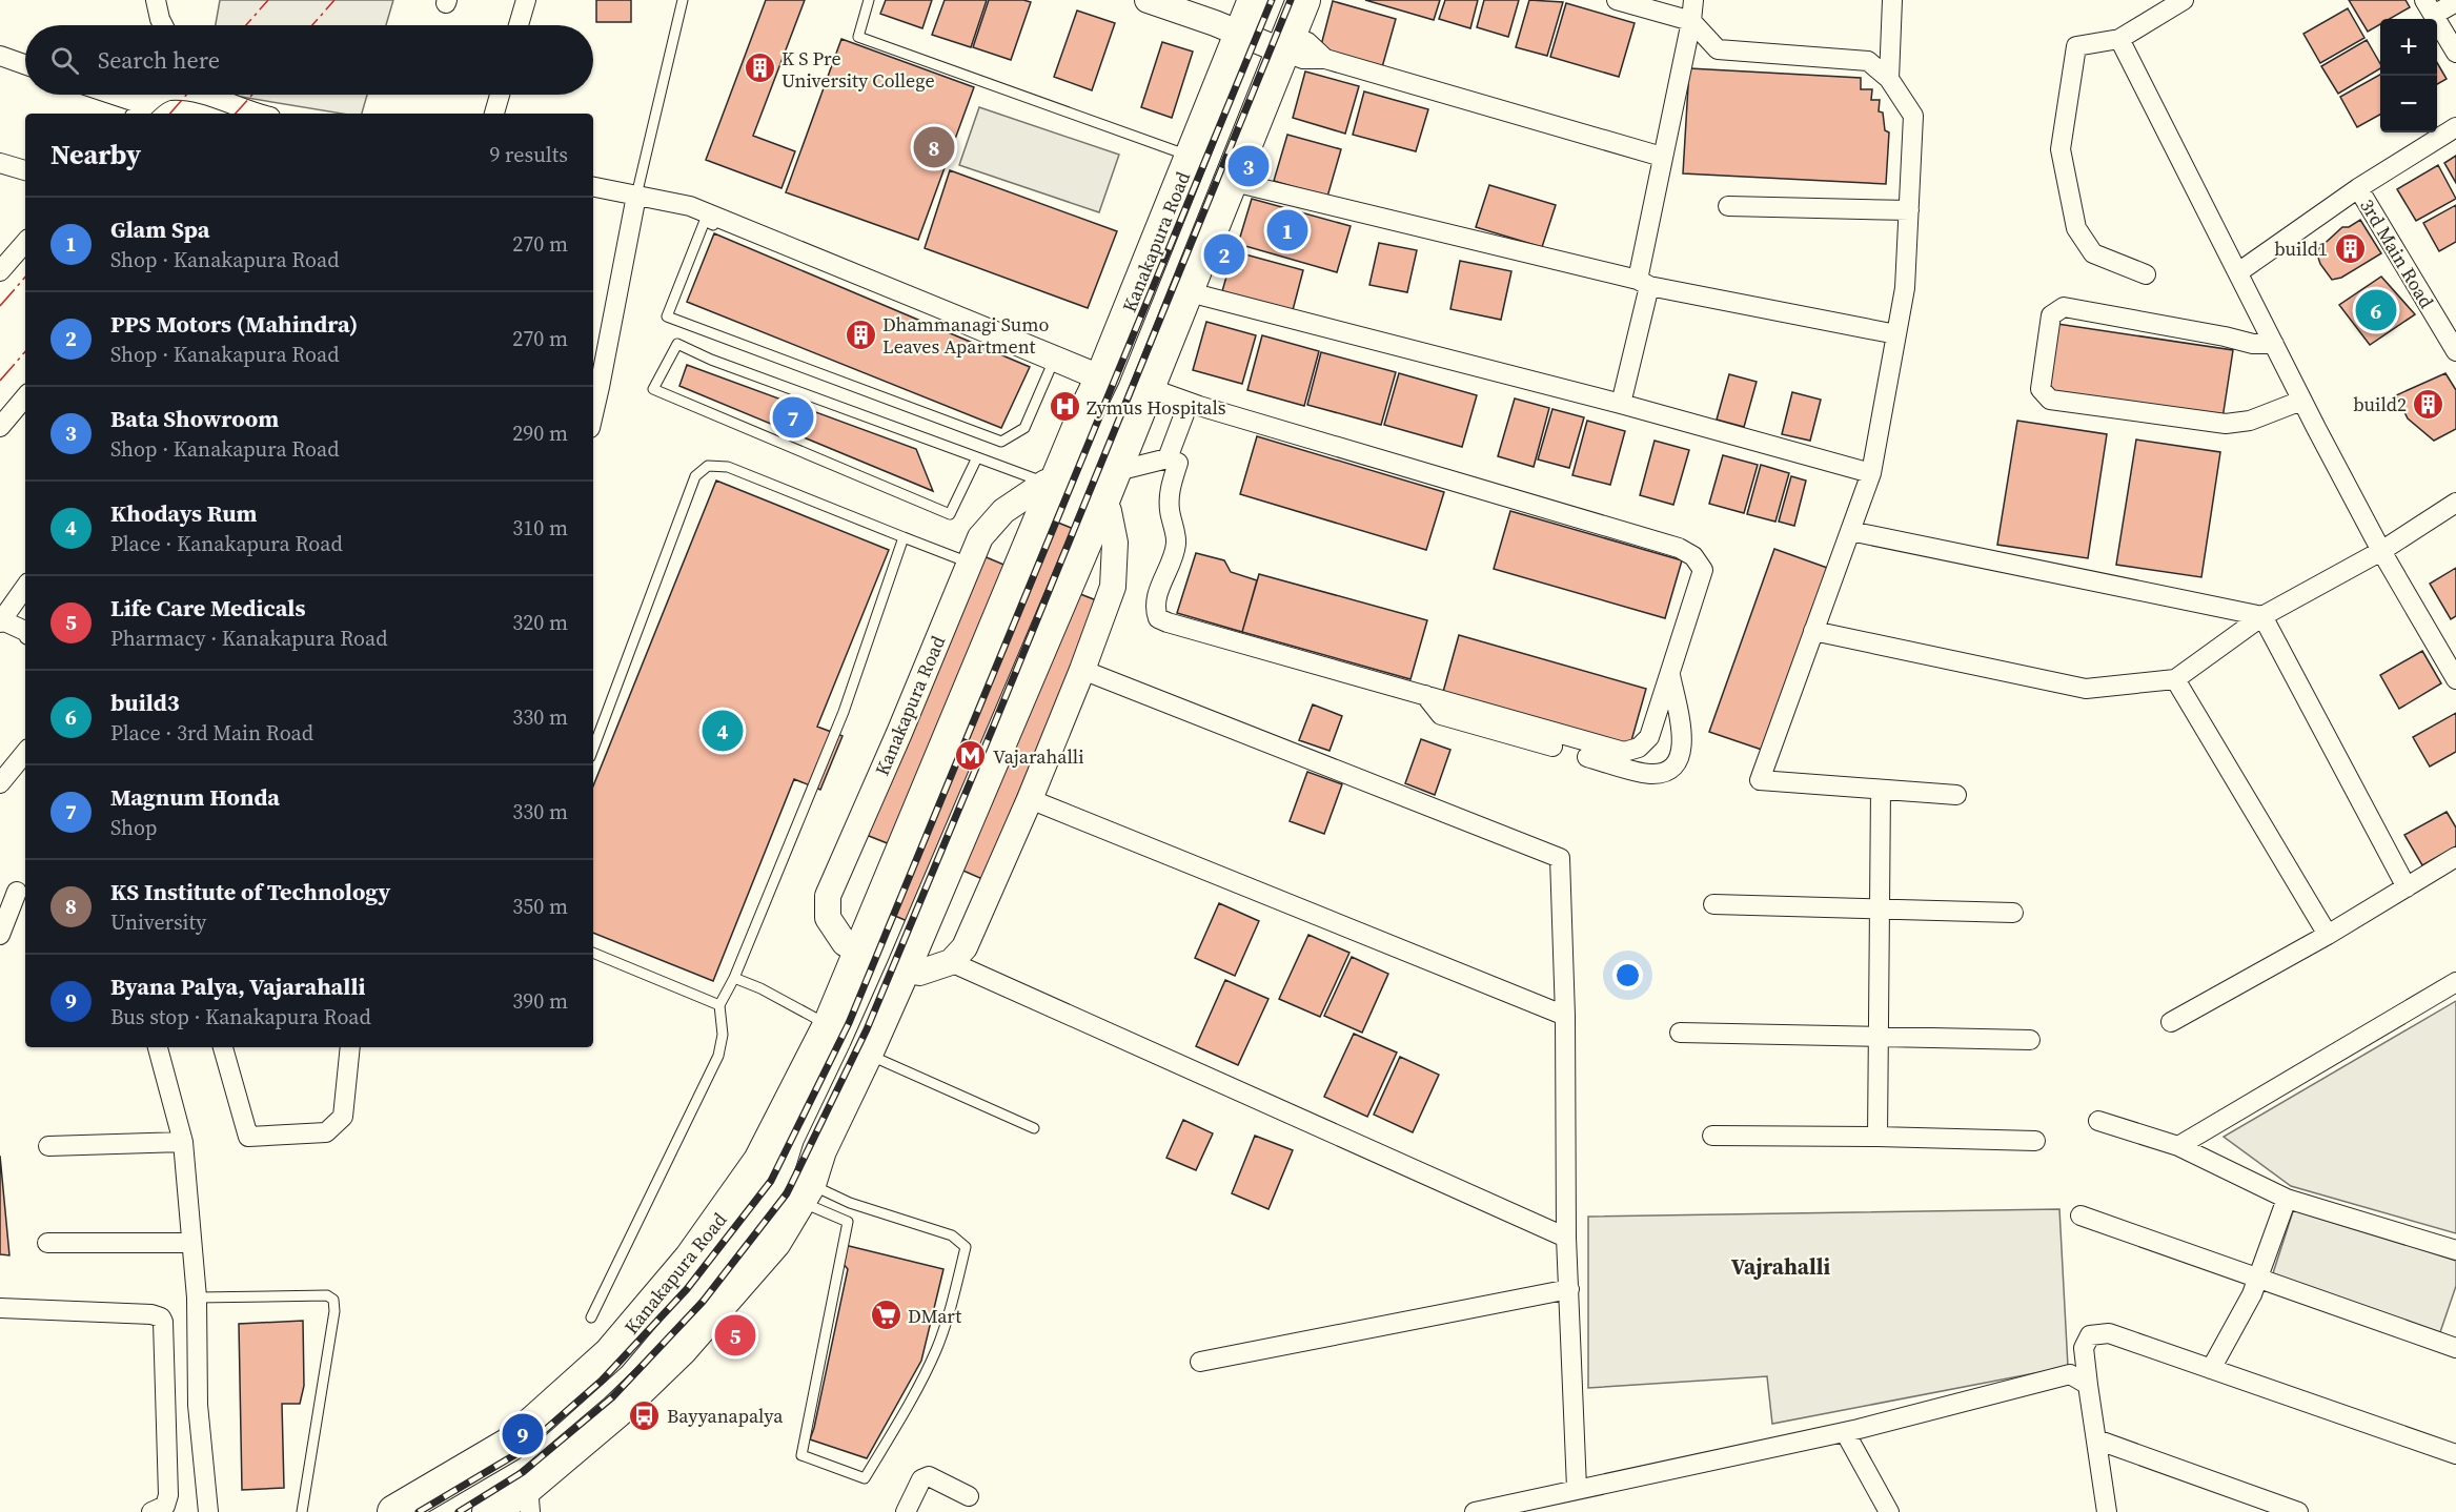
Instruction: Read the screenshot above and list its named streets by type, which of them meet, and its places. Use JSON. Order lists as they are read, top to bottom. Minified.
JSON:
{"streets":{"highway":["Kanakapura Road"],"street":["3rd Main Road"]},"districts":["Vajrahalli"],"places":{"building":["K S Pre University College","build1","Dhammanagi Sumo Leaves Apartment","build2"],"hospital":["Zymus Hospitals"],"metro station":["Vajarahalli"],"supermarket":["DMart"],"bus stop":["Bayyanapalya"]},"page":{"map_buttons":["+","−"],"search":"Search here","heading":["Nearby","9 results"],"pins":["8","3","1","2","6","7","4","5","9"],"list":[{"mark":"1","name":"Glam Spa","note":"Shop · Kanakapura Road","value":"270 m"},{"mark":"2","name":"PPS Motors (Mahindra)","note":"Shop · Kanakapura Road","value":"270 m"},{"mark":"3","name":"Bata Showroom","note":"Shop · Kanakapura Road","value":"290 m"},{"mark":"4","name":"Khodays Rum","note":"Place · Kanakapura Road","value":"310 m"},{"mark":"5","name":"Life Care Medicals","note":"Pharmacy · Kanakapura Road","value":"320 m"},{"mark":"6","name":"build3","note":"Place · 3rd Main Road","value":"330 m"},{"mark":"7","name":"Magnum Honda","note":"Shop","value":"330 m"},{"mark":"8","name":"KS Institute of Technology","note":"University","value":"350 m"},{"mark":"9","name":"Byana Palya, Vajarahalli","note":"Bus stop · Kanakapura Road","value":"390 m"}]}}
